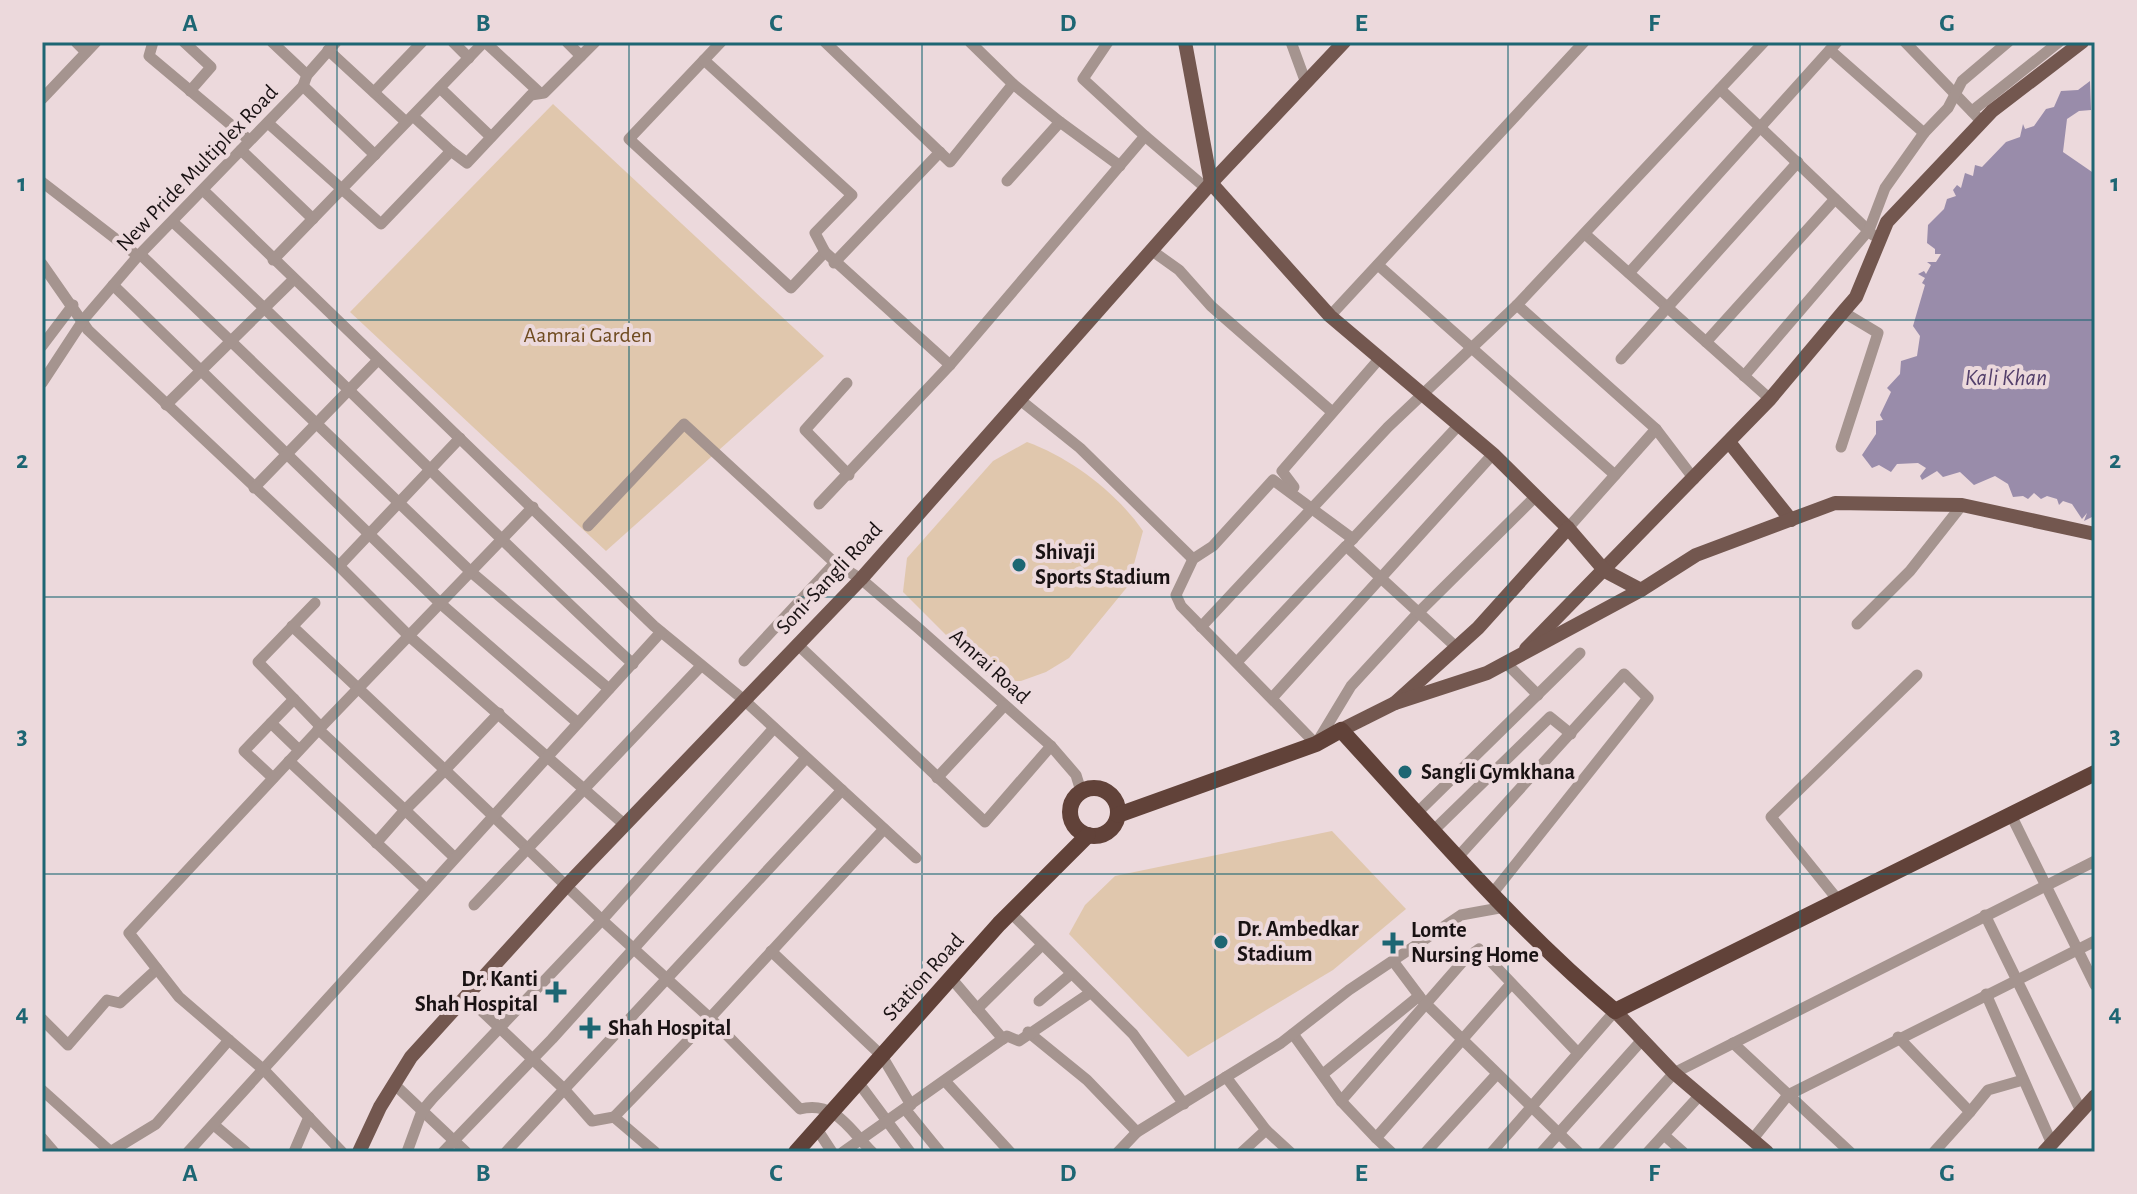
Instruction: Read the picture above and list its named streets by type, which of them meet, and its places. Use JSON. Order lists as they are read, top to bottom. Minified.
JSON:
{"streets":{"highway":["Station Road"],"main road":["Soni-Sangli Road"],"street":["New Pride Multiplex Road","Amrai Road"]},"crossings":[["Soni-Sangli Road","Amrai Road"],["Amrai Road","Station Road"]],"water":["Kali Khan"],"parks":["Aamrai Garden"],"places":{"other":["Shivaji Sports Stadium","Sangli Gymkhana","Dr. Ambedkar Stadium"],"health":["Lomte Nursing Home","Dr. Kanti Shah Hospital","Shah Hospital"]},"grid":{"columns":["A","B","C","D","E","F","G"],"rows":["1","2","3","4"]}}
